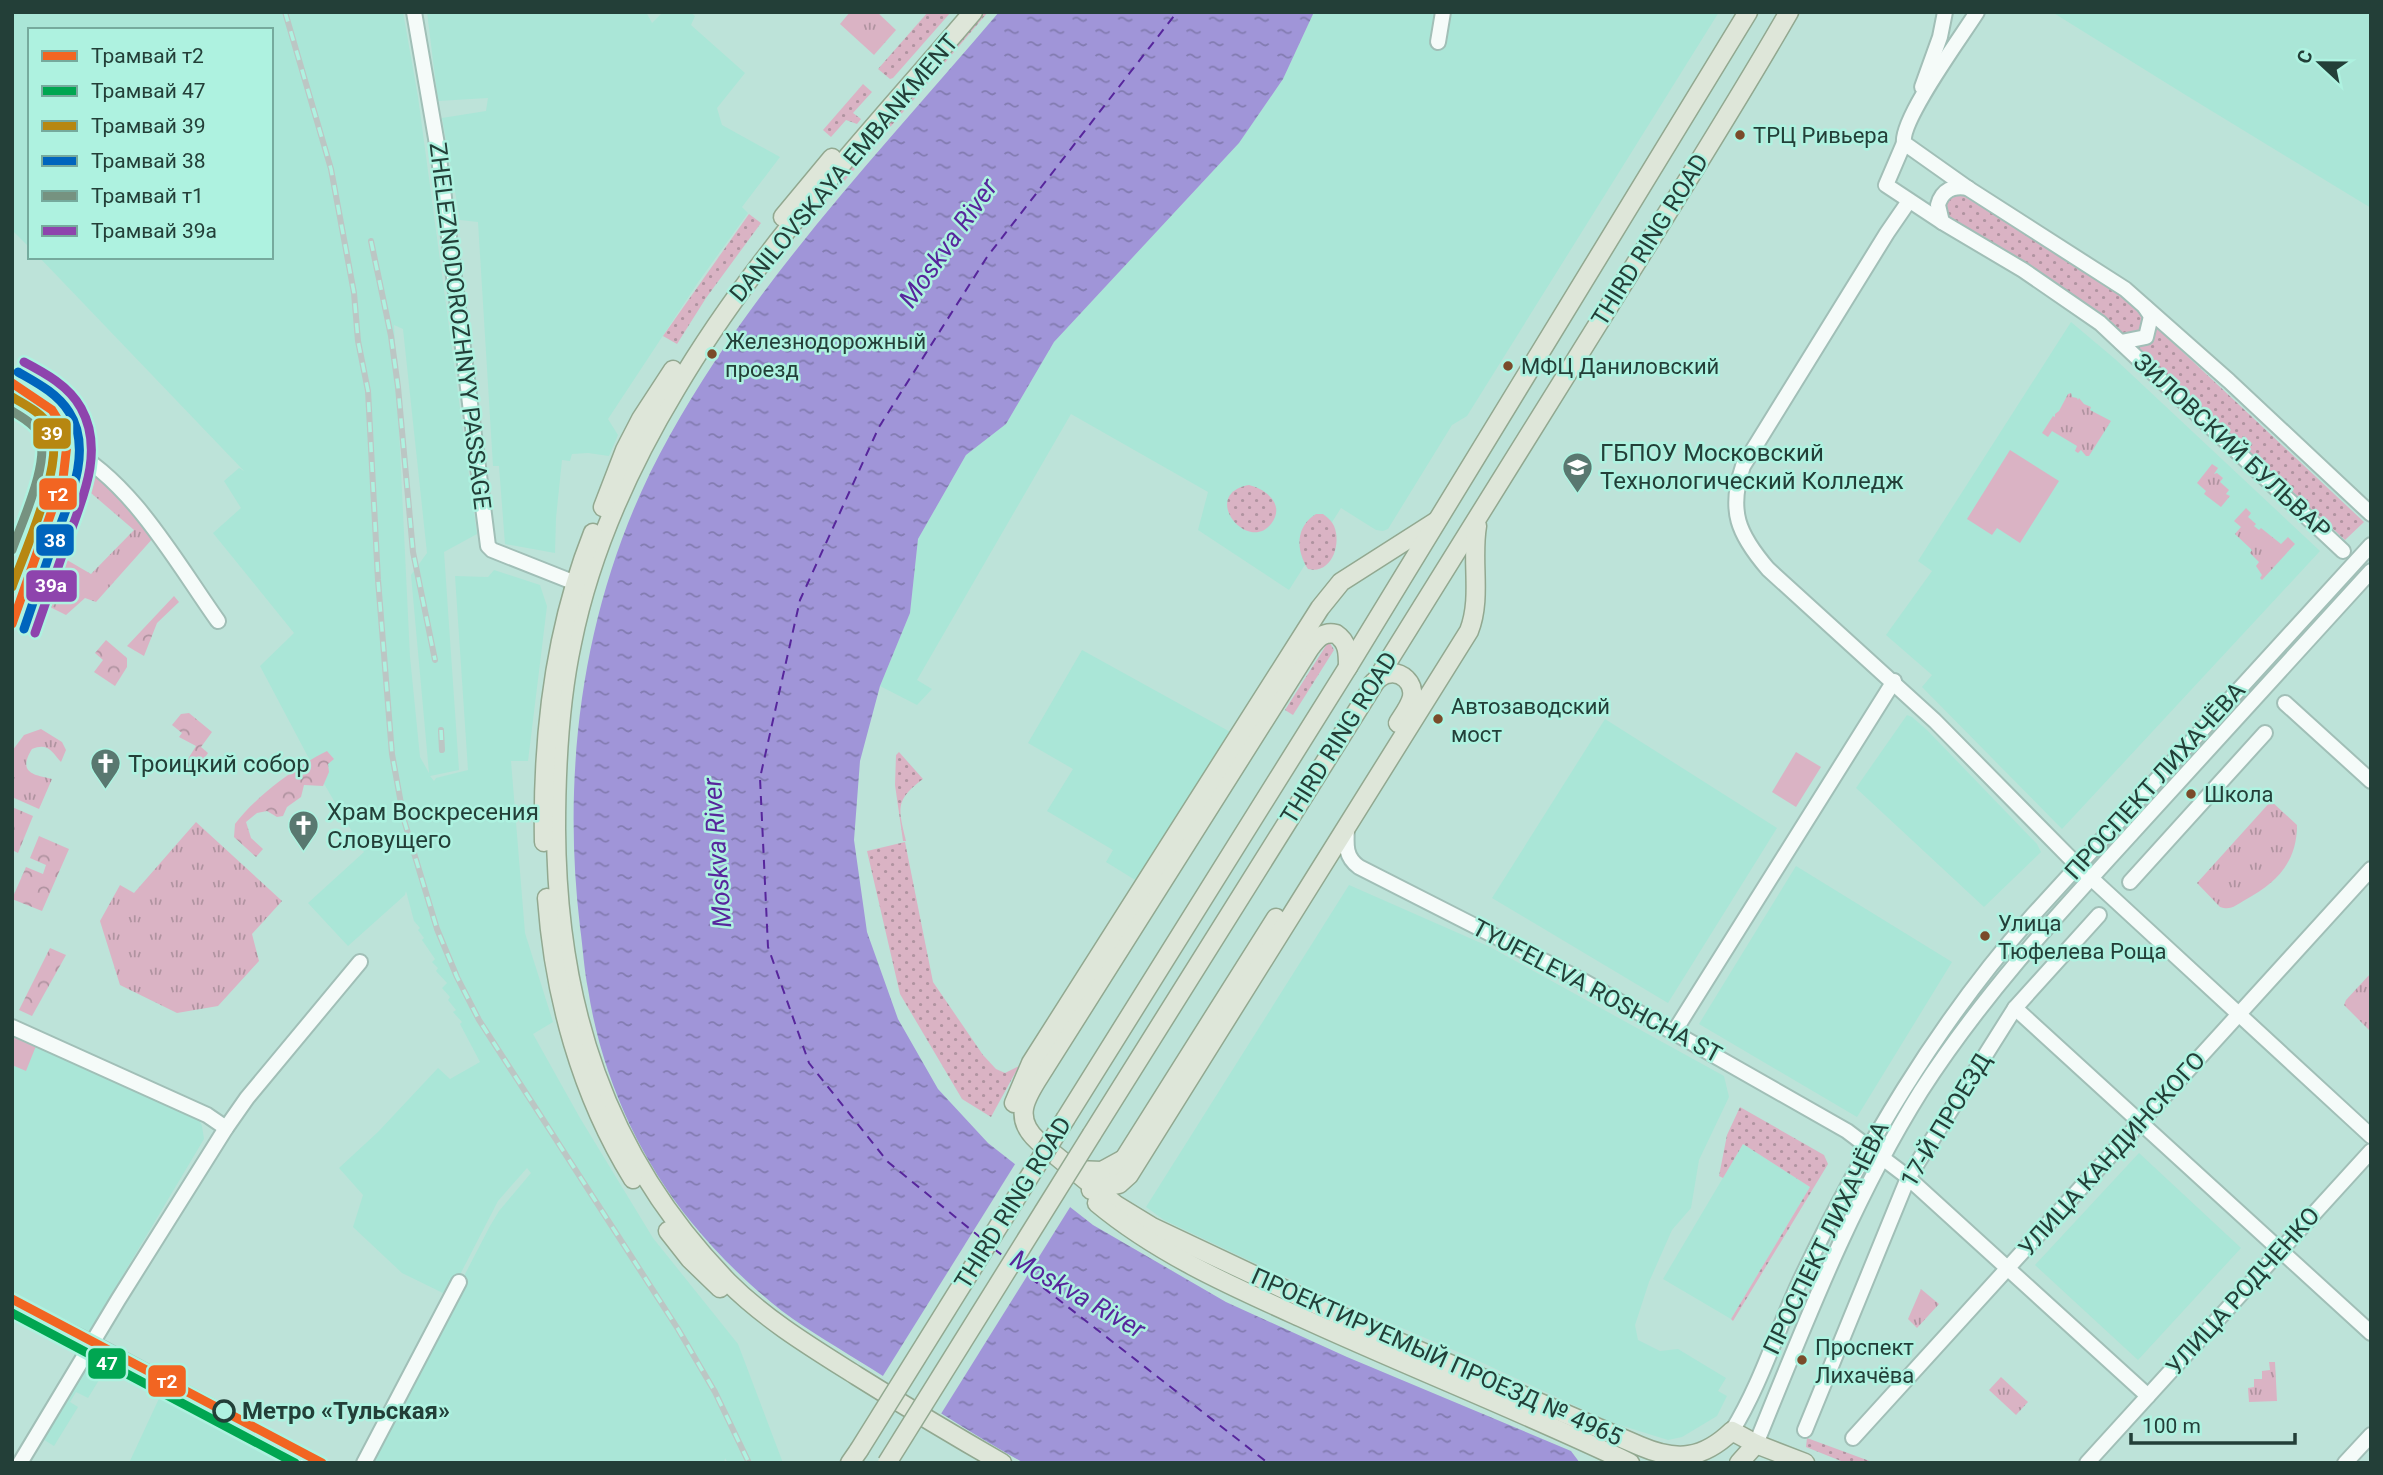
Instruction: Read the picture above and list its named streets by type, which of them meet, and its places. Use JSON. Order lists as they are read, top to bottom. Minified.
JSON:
{"streets":{"main road":["DANILOVSKAYA EMBANKMENT","THIRD RING ROAD","ПРОЕКТИРУЕМЫЙ ПРОЕЗД № 4965"],"street":["ZHELEZNODOROZHNYY PASSAGE","ЗИЛОВСКИЙ БУЛЬВАР","ПРОСПЕКТ ЛИХАЧЁВА","TYUFELEVA ROSHCHA ST","17-Й ПРОЕЗД","УЛИЦА КАНДИНСКОГО","УЛИЦА РОДЧЕНКО"]},"crossings":[["DANILOVSKAYA EMBANKMENT","ZHELEZNODOROZHNYY PASSAGE"],["THIRD RING ROAD","ПРОЕКТИРУЕМЫЙ ПРОЕЗД № 4965"],["ПРОСПЕКТ ЛИХАЧЁВА","TYUFELEVA ROSHCHA ST"],["ПРОСПЕКТ ЛИХАЧЁВА","ПРОЕКТИРУЕМЫЙ ПРОЕЗД № 4965"],["TYUFELEVA ROSHCHA ST","17-Й ПРОЕЗД"],["TYUFELEVA ROSHCHA ST","УЛИЦА КАНДИНСКОГО"],["TYUFELEVA ROSHCHA ST","УЛИЦА РОДЧЕНКО"]],"water":["Moskva River"],"places":{"other":["ТРЦ Ривьера","Железнодорожный проезд","МФЦ Даниловский","Автозаводский мост","Школа","Улица Тюфелева Роща","Проспект Лихачёва","Метро «Тульская»"],"school or university":["ГБПОУ Московский Технологический Колледж"],"church":["Троицкий собор","Храм Воскресения Словущего"]},"lines":["tram line 39а","tram line 38","tram line т2","tram line 39","tram line т1","tram line 47"],"legend":["Трамвай т2","Трамвай 47","Трамвай 39","Трамвай 38","Трамвай т1","Трамвай 39а"],"scale_bar":"100 m","north":"left"}
